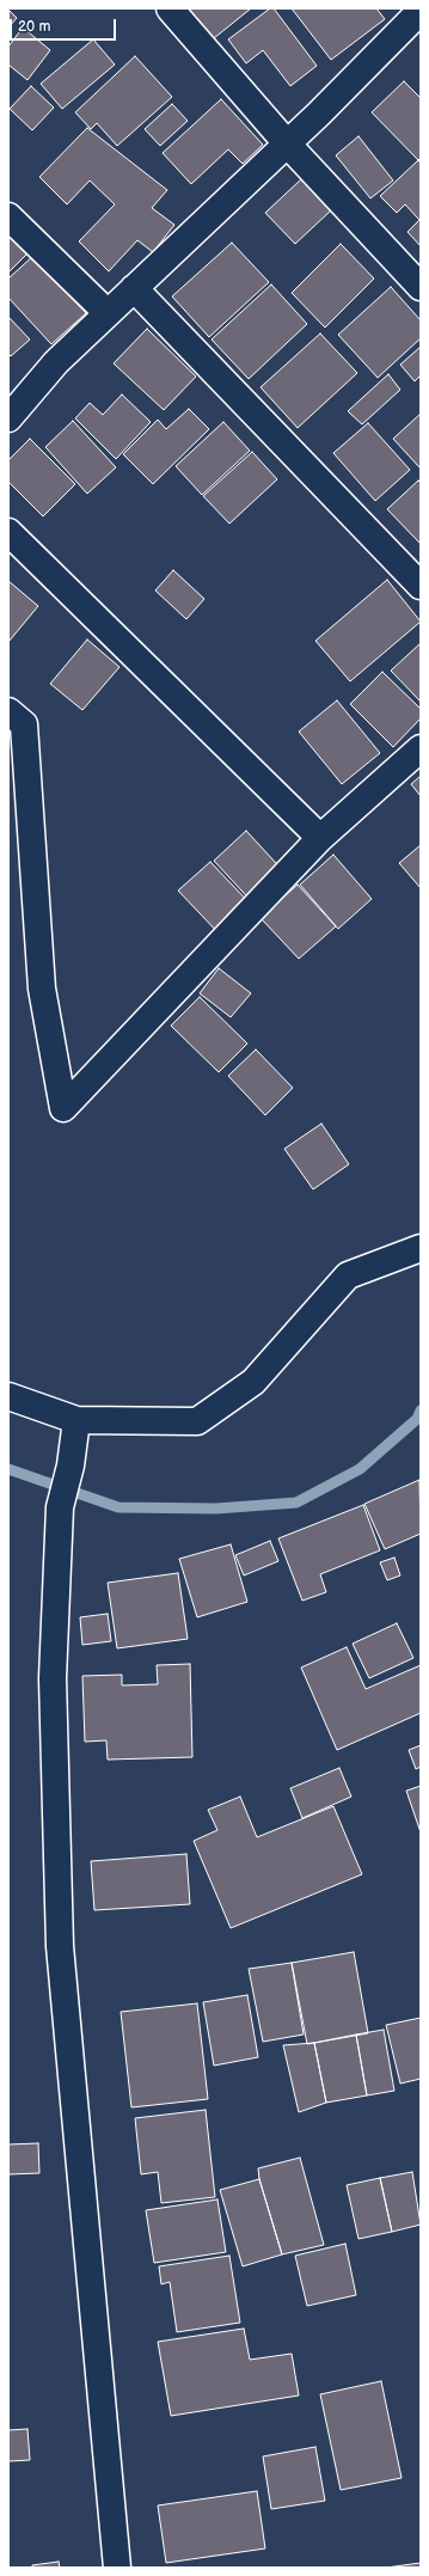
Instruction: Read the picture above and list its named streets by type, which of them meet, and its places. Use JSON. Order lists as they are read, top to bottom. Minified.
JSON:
{"scale_bar":"20 m"}
